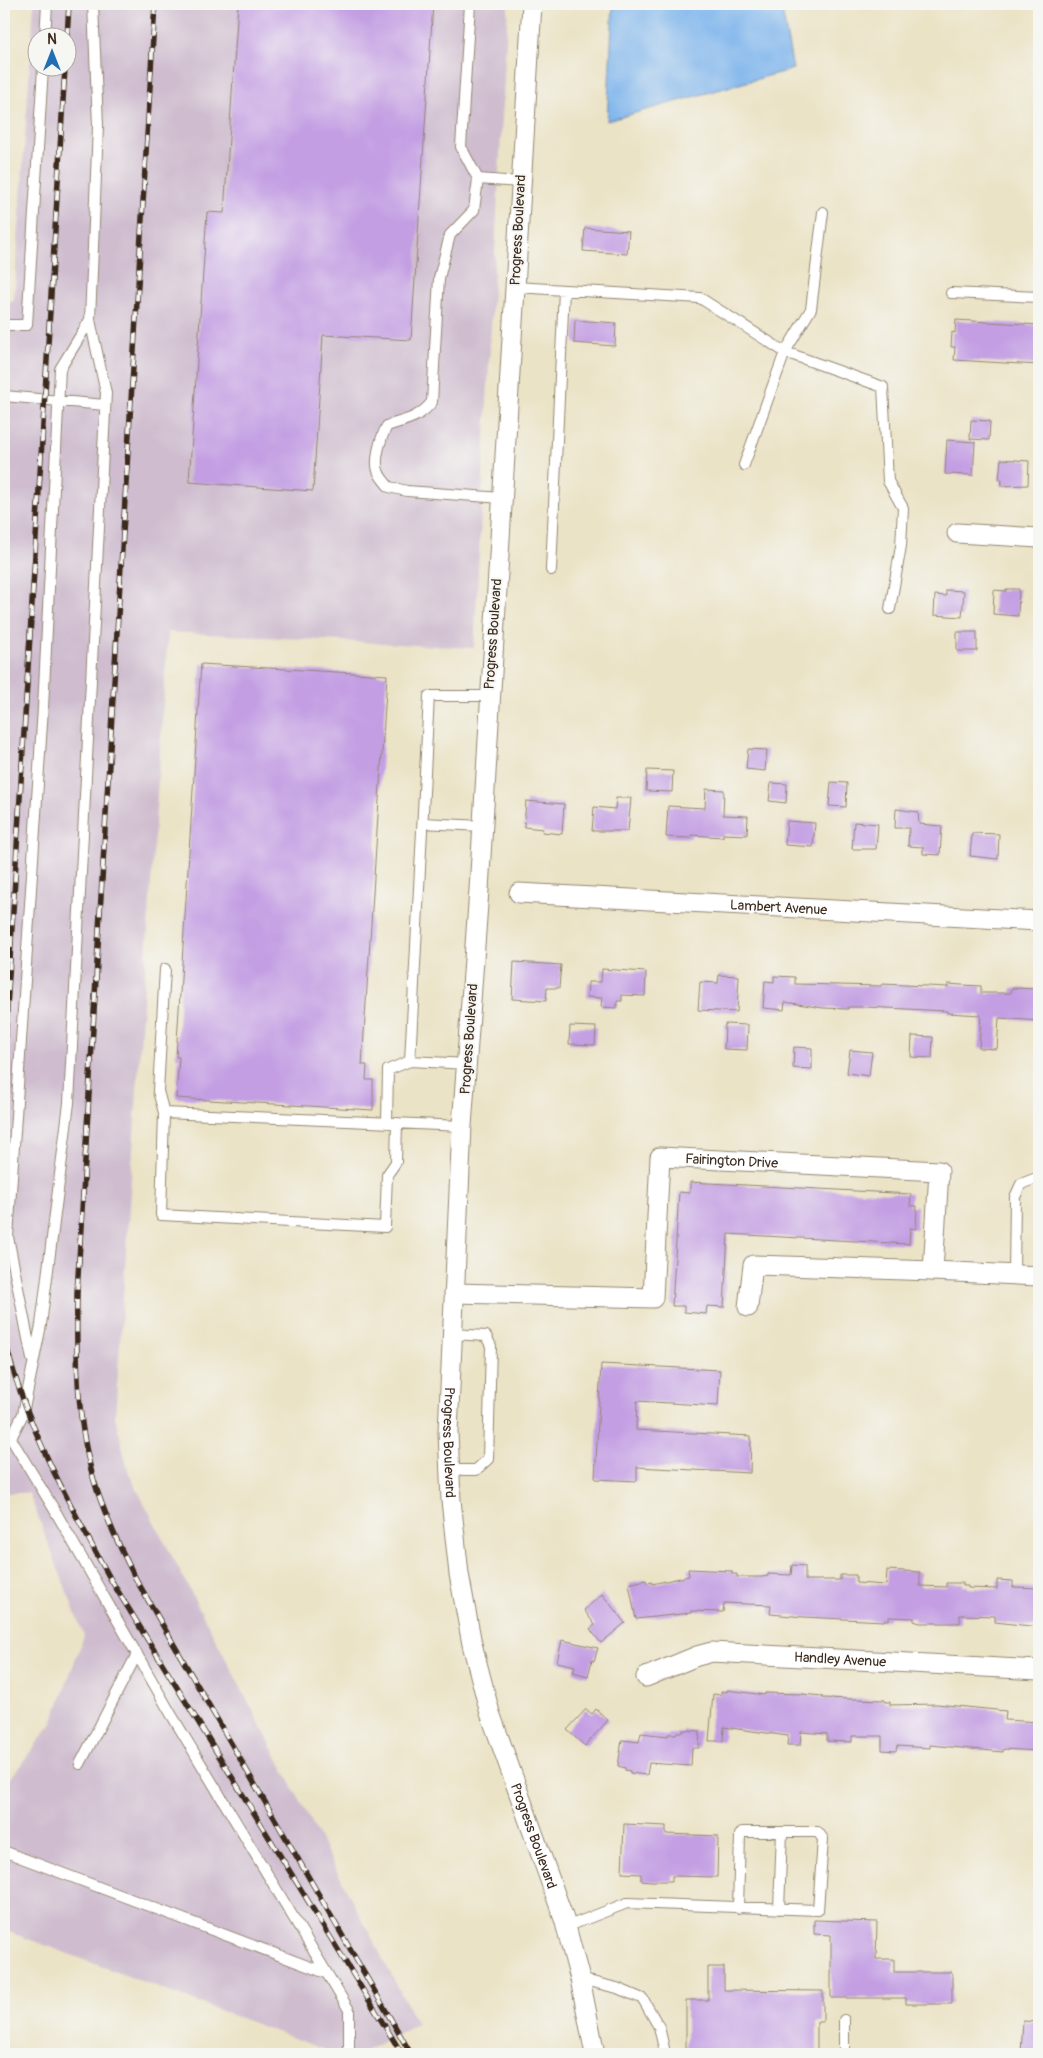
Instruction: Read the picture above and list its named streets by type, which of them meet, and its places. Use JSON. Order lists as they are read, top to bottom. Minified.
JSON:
{"streets":{"street":["Progress Boulevard","Lambert Avenue","Fairington Drive","Handley Avenue"]},"crossings":[["Progress Boulevard","Fairington Drive"]],"north":"top"}
